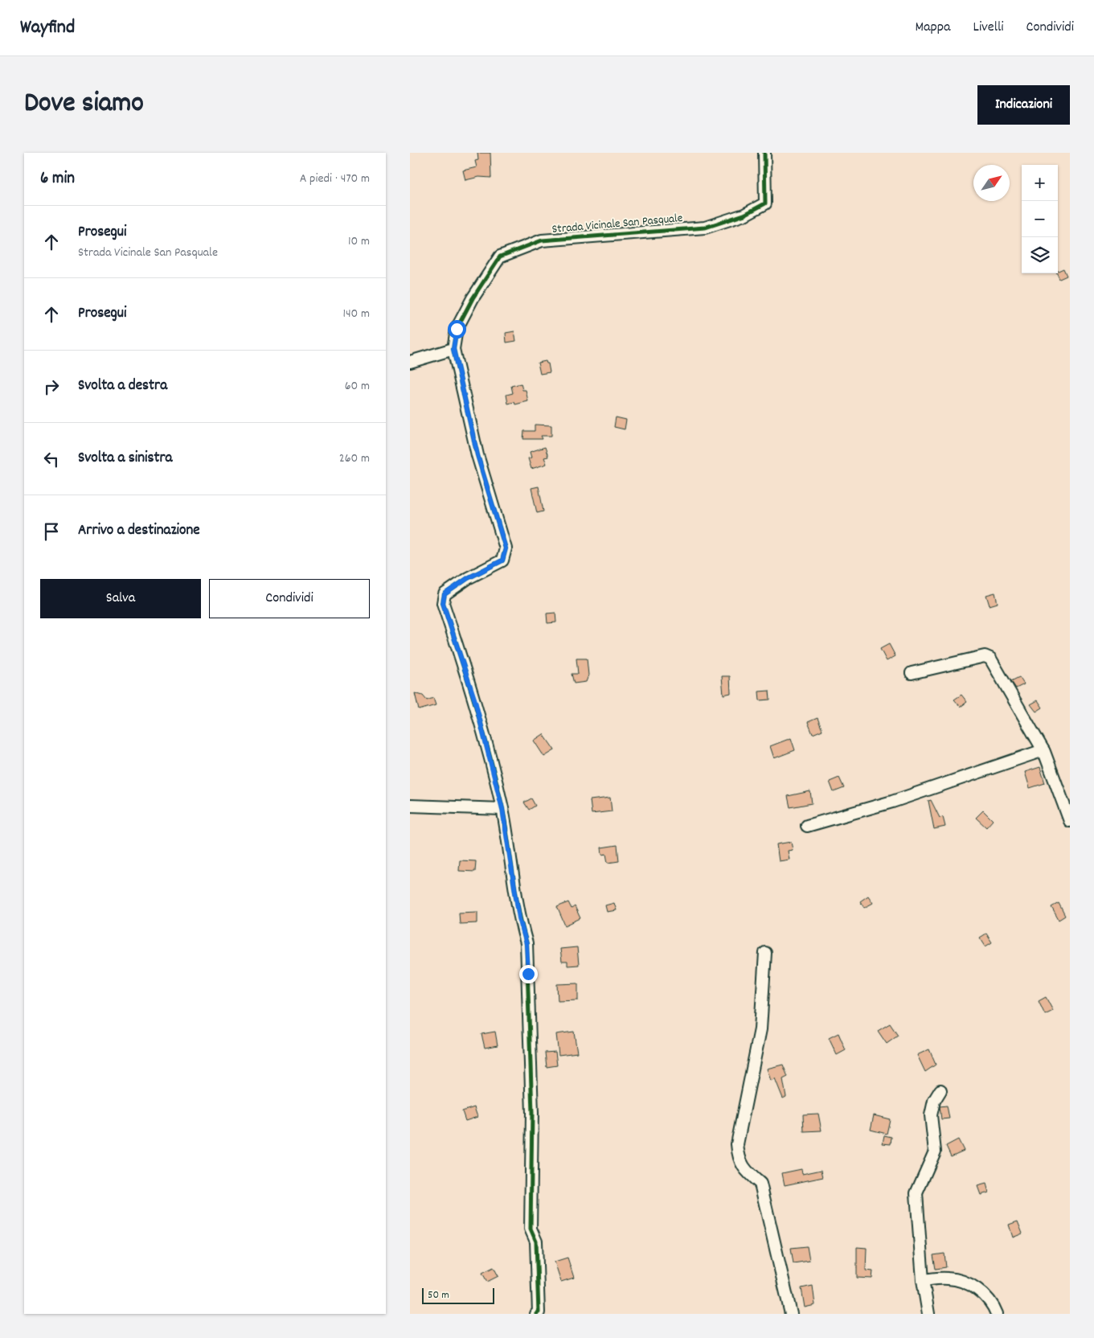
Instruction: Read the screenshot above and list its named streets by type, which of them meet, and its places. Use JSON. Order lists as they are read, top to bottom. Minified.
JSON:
{"streets":{"street":["Strada Vicinale San Pasquale"]},"scale_bar":"50 m","north":"top right","page":{"header":"Wayfind","nav":["Mappa","Livelli","Condividi"],"title":"Dove siamo","buttons":["Indicazioni",["Salva","Condividi"]],"heading":["6 min","A piedi · 470 m"],"map_buttons":["+","−"],"list":[["Prosegui","Strada Vicinale San Pasquale","10 m"],["Prosegui","140 m"],["Svolta a destra","60 m"],["Svolta a sinistra","260 m"],"Arrivo a destinazione"],"scale":"50 m"}}
